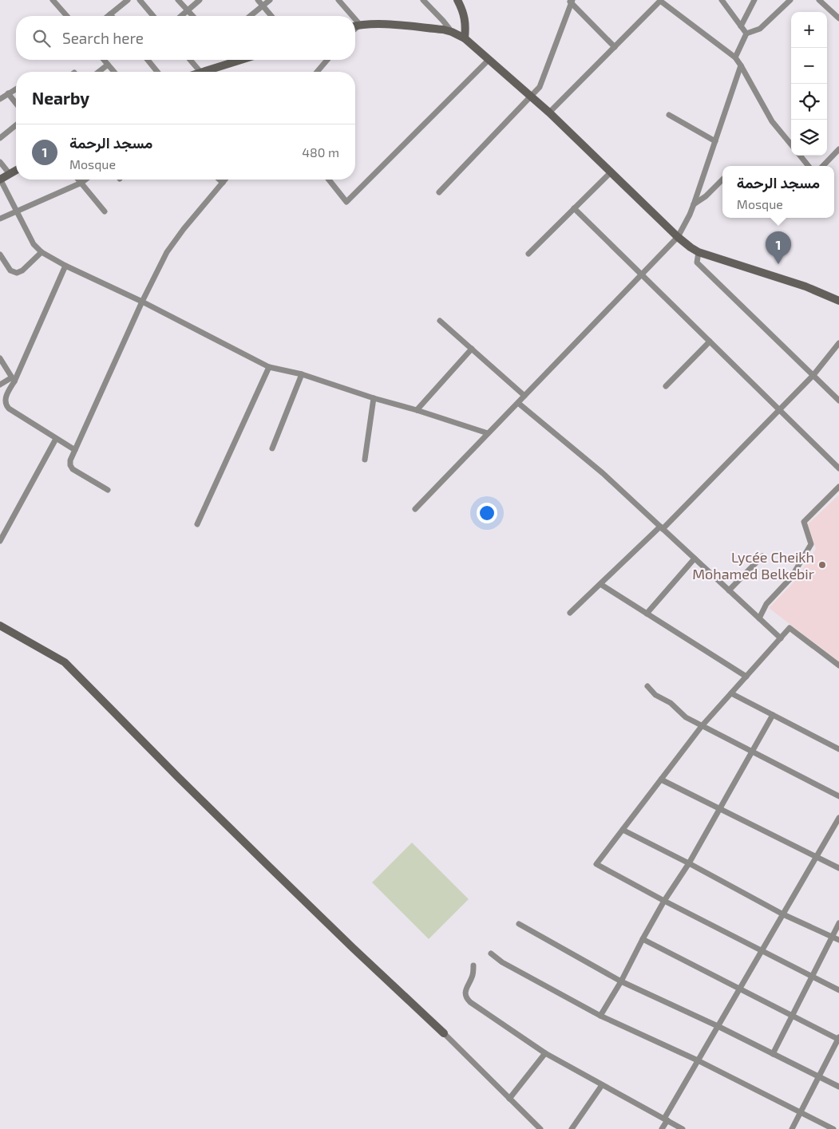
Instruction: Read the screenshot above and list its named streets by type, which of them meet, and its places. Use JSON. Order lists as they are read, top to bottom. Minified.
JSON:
{"places":["Lycée Cheikh Mohamed Belkebir"],"page":{"map_buttons":["+","−"],"search":"Search here","heading":"Nearby","list":[{"mark":"1","name":"مسجد الرحمة","note":"Mosque","value":"480 m"}],"popup":["مسجد الرحمة","Mosque"],"pins":"1"}}
